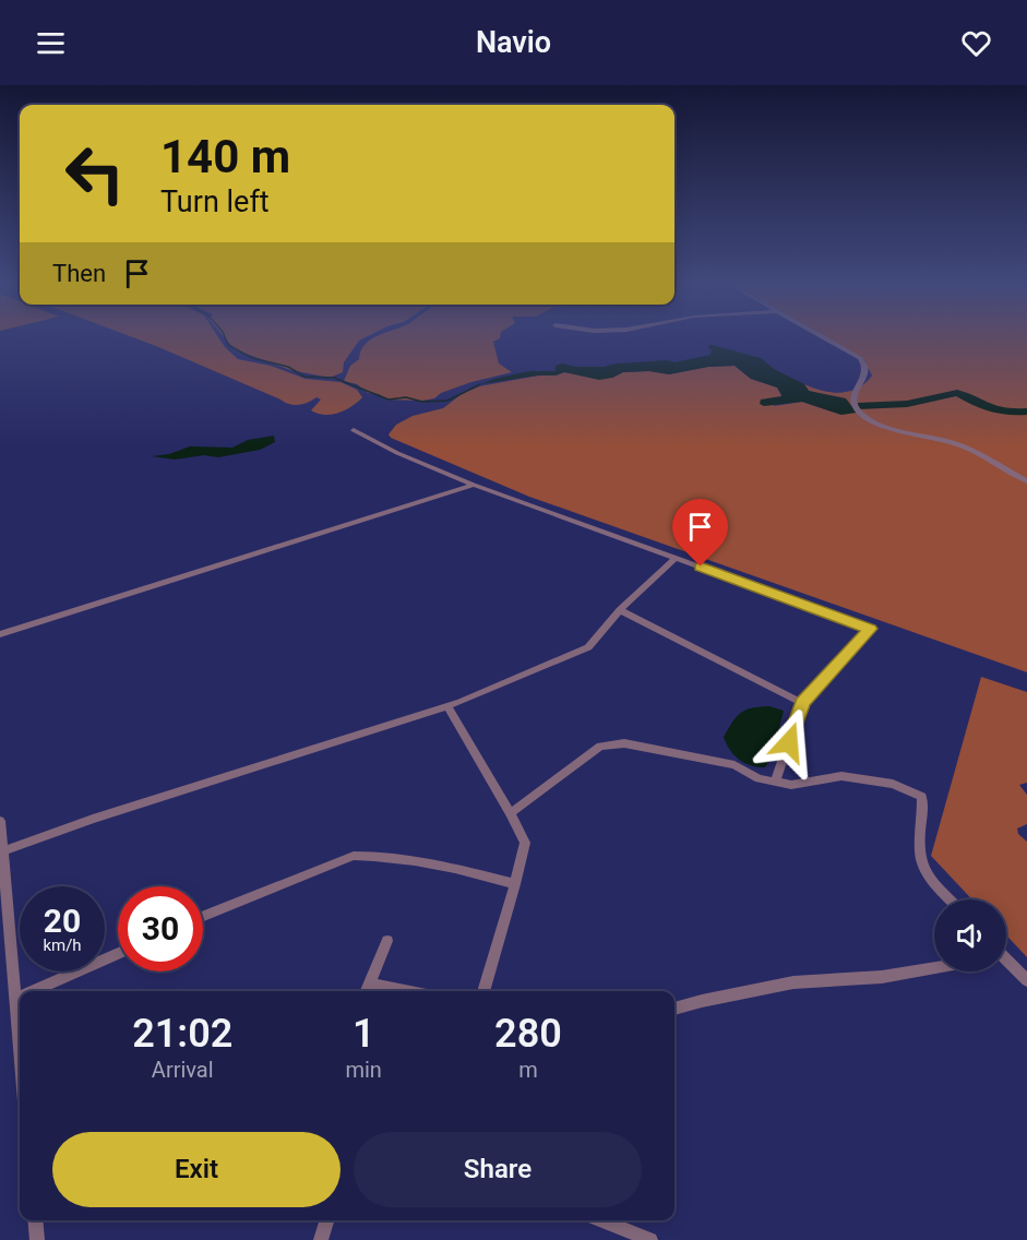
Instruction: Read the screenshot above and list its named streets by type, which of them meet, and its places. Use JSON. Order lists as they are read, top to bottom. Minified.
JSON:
{"page":{"header":"Navio","turn":["140 m","Turn left"],"then":"Then","speed":"20 km/h","limit":"30","eta":["21:02","Arrival","1","min","280","m"],"buttons":["Exit","Share"]}}
